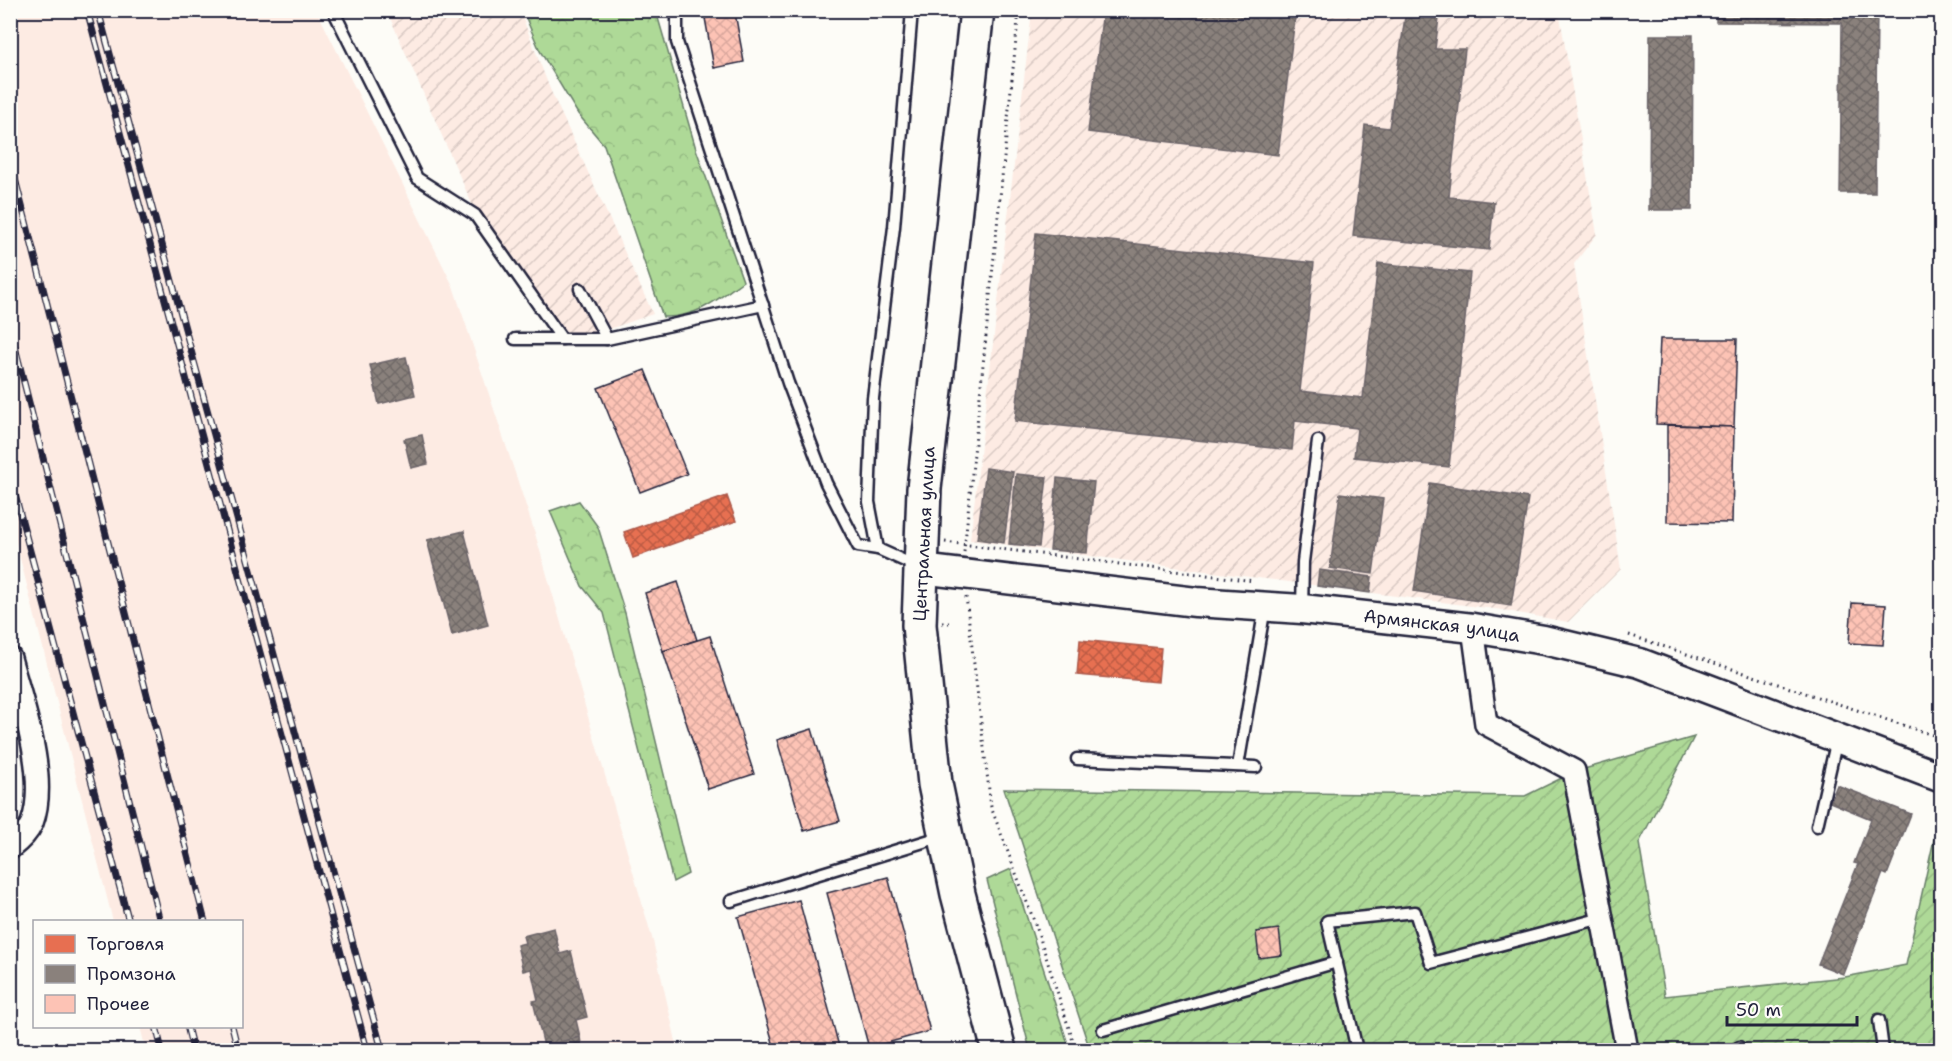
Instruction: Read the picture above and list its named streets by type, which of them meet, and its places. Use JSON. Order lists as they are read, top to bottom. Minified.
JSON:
{"streets":{"main road":["Центральная улица"],"street":["Армянская улица"]},"crossings":[["Центральная улица","Армянская улица"]],"legend":["Торговля","Промзона","Прочее"],"scale_bar":"50 m"}
